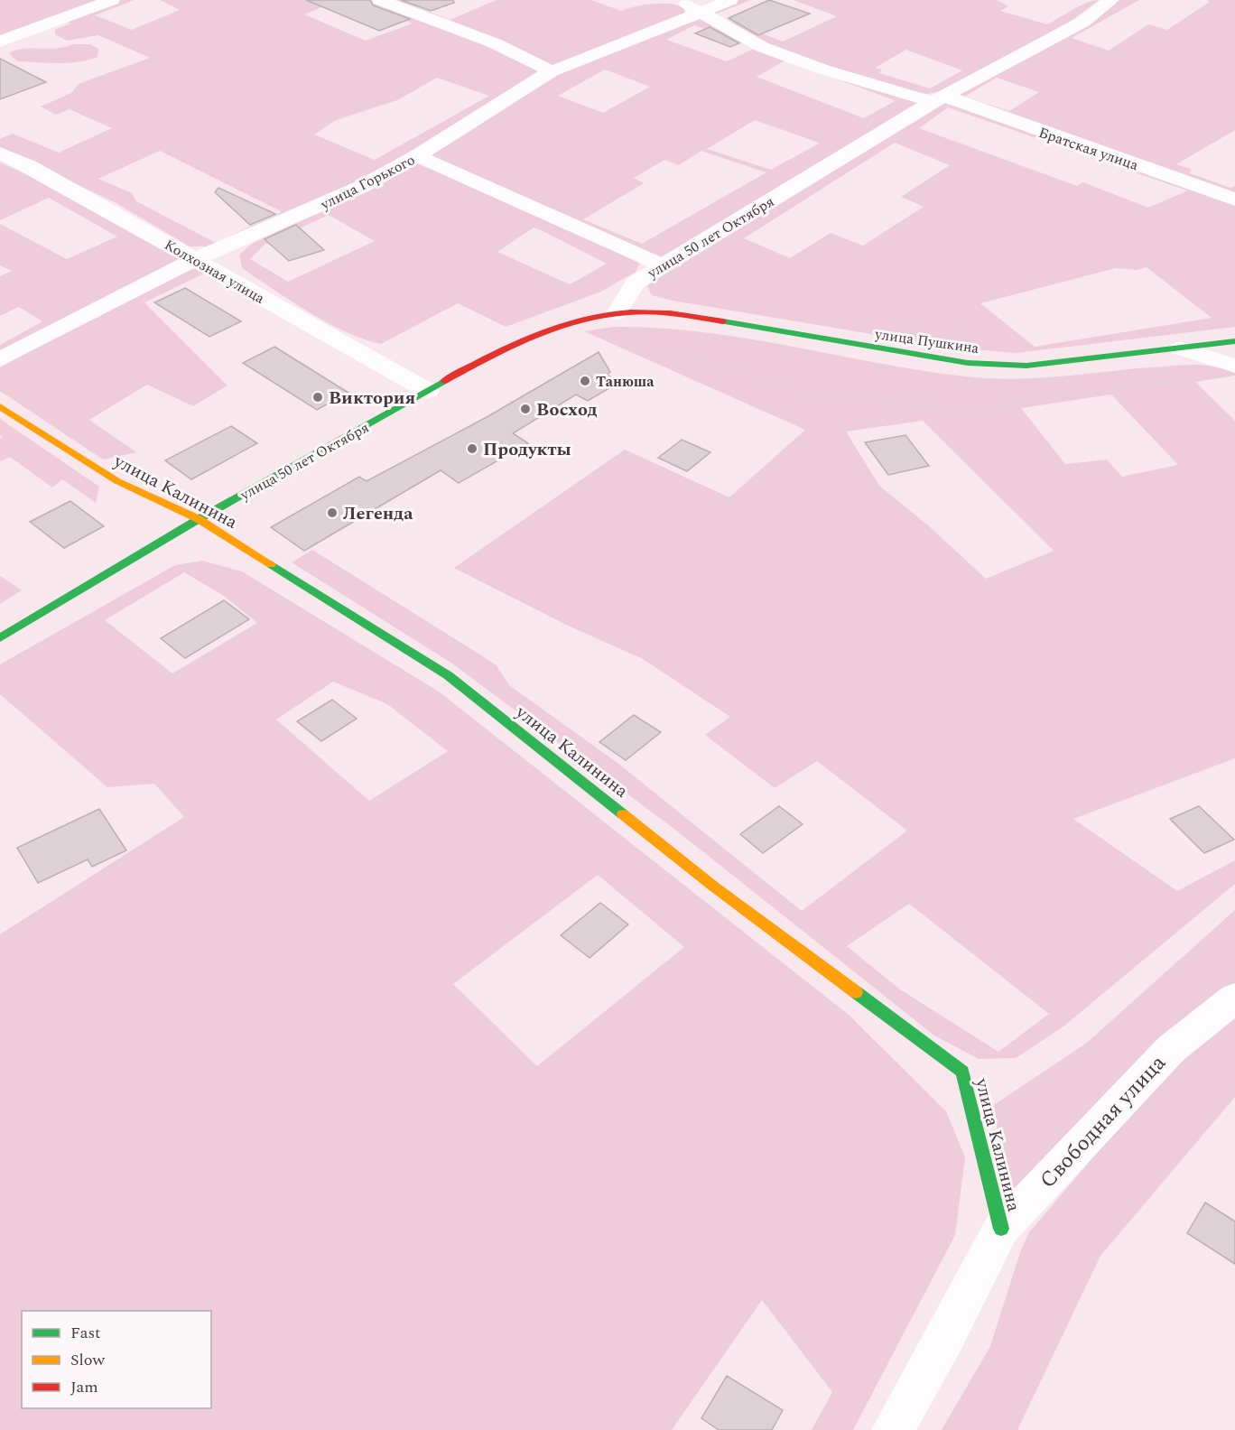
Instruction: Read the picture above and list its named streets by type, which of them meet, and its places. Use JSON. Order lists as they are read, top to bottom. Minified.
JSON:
{"streets":{"main road":["улица 50 лет Октября","улица Пушкина","улица Калинина"],"street":["Братская улица","улица Горького","Колхозная улица","Свободная улица"]},"crossings":[["Братская улица","улица Горького"],["Братская улица","улица 50 лет Октября"],["улица Горького","Колхозная улица"],["улица 50 лет Октября","Колхозная улица"],["улица 50 лет Октября","улица Пушкина"],["улица 50 лет Октября","улица Калинина"],["улица Калинина","Свободная улица"]],"places":["Танюша","Виктория","Восход","Продукты","Легенда"],"legend":["Fast","Slow","Jam"]}
